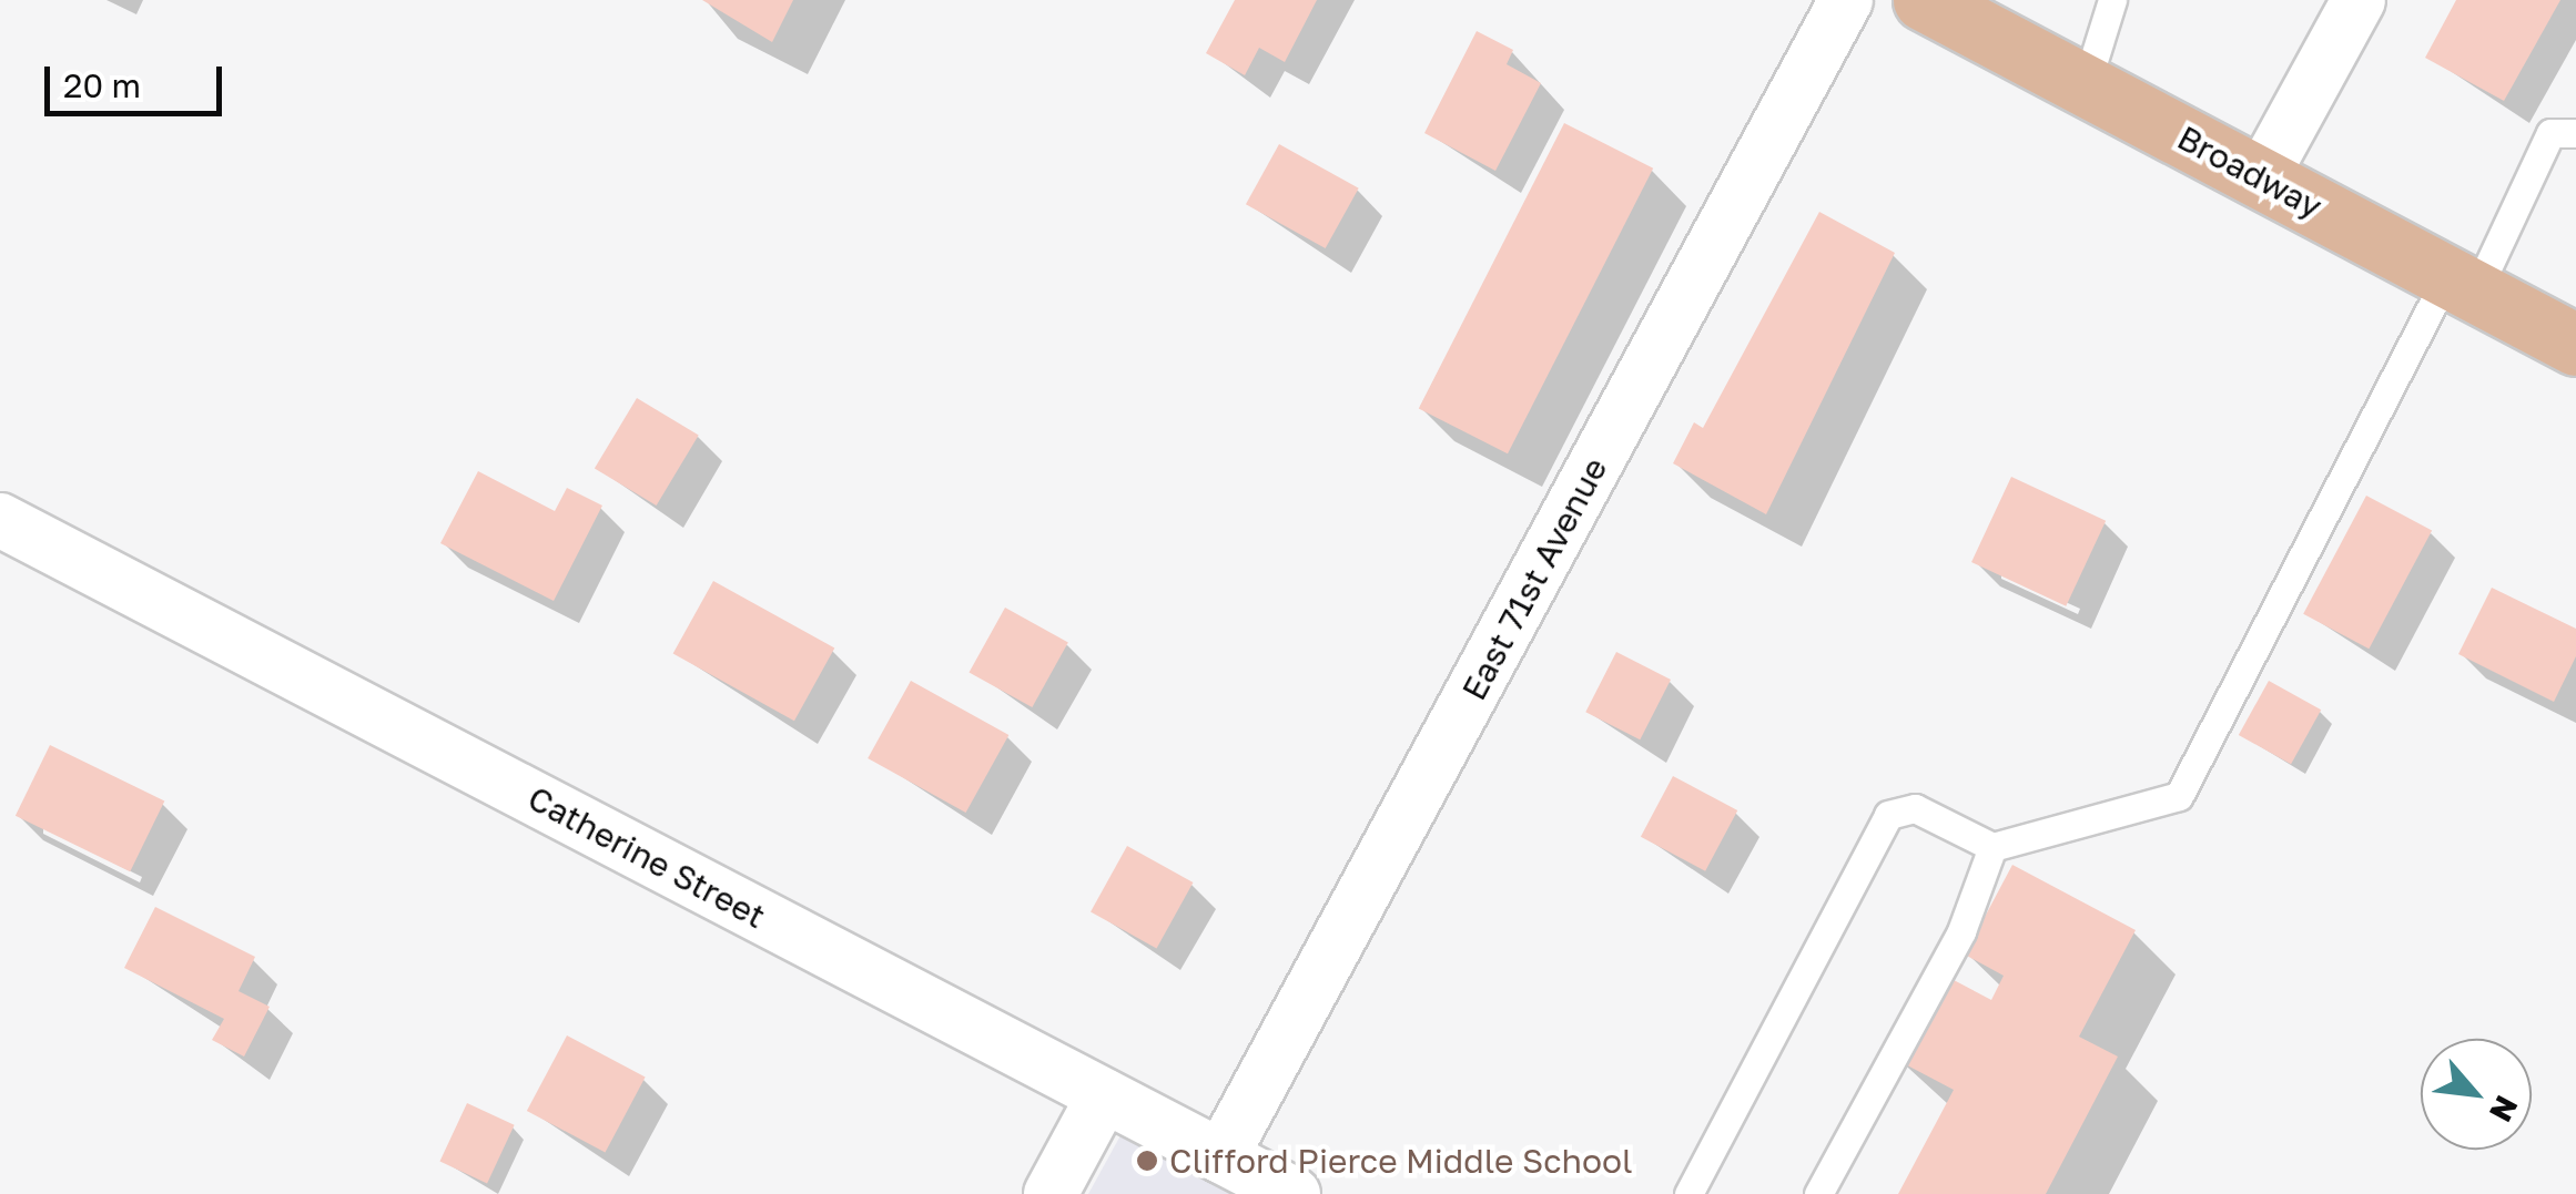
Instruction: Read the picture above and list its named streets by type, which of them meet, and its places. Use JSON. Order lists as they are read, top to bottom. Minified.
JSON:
{"streets":{"main road":["Broadway"],"street":["East 71st Avenue","Catherine Street"]},"crossings":[["East 71st Avenue","Catherine Street"]],"places":["Clifford Pierce Middle School"],"scale_bar":"20 m","north":"bottom right"}
